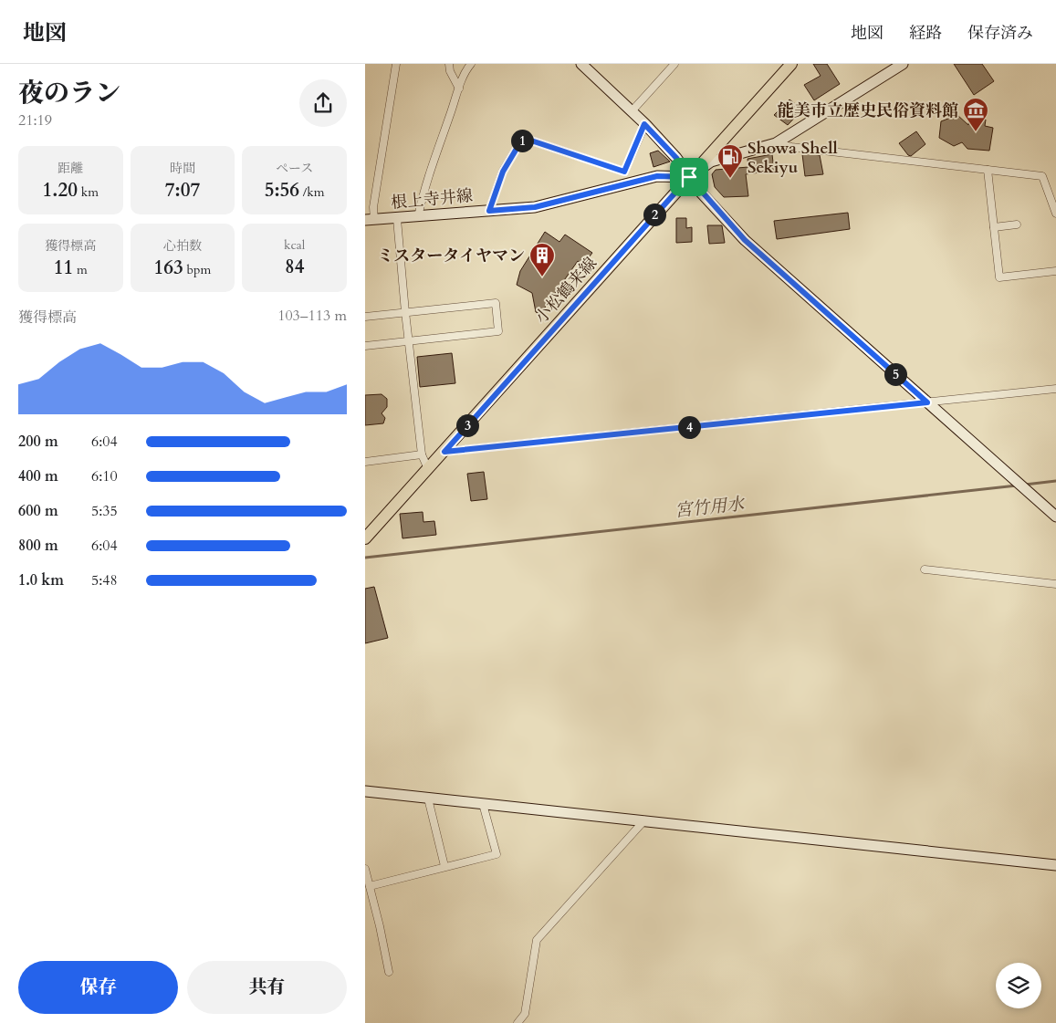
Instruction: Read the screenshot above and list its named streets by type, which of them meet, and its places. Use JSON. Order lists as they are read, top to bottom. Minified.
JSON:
{"streets":{"main road":["根上寺井線","小松鶴来線"]},"crossings":[["根上寺井線","小松鶴来線"]],"water":["宮竹用水"],"places":{"museum":["能美市立歴史民俗資料館"],"fuel station":["Showa Shell Sekiyu"],"building":["ミスタータイヤマン"]},"page":{"header":"地図","nav":["地図","経路","保存済み"],"heading":["夜のラン","21:19"],"pins":["1","2","5","3","4"],"stats":[["距離","1.20 km"],["時間","7:07"],["ペース","5:56 /km"],["獲得標高","11 m"],["心拍数","163 bpm"],["kcal","84"]],"chart":["獲得標高","103–113 m"],"list":[{"name":"200 m","note":"6:04"},{"name":"400 m","note":"6:10"},{"name":"600 m","note":"5:35"},{"name":"800 m","note":"6:04"},{"name":"1.0 km","note":"5:48"}],"buttons":["保存","共有"]}}
